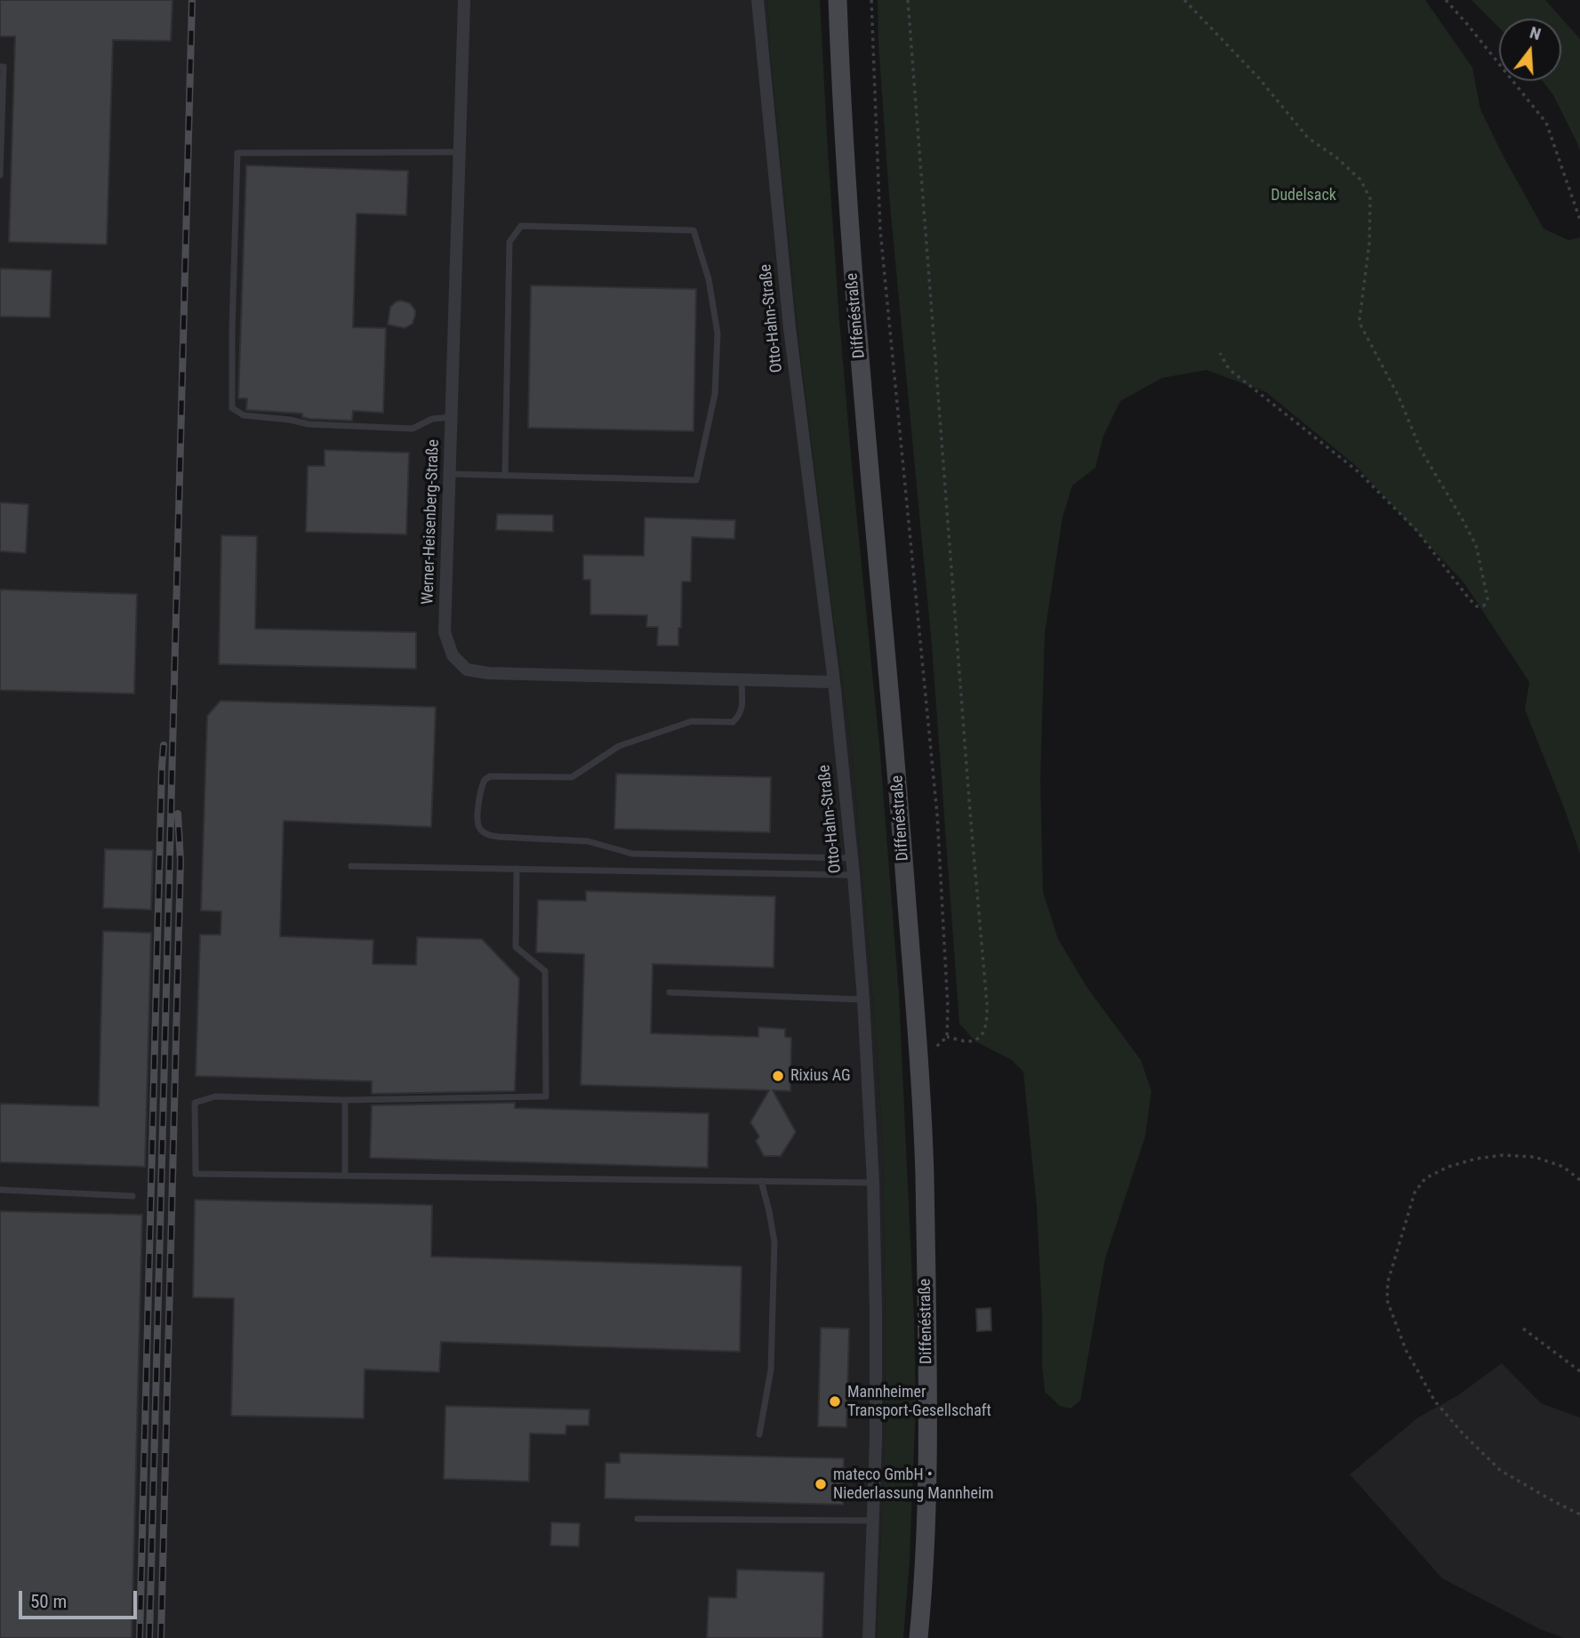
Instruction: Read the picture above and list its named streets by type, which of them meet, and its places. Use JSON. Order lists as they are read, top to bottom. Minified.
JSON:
{"streets":{"main road":["Diffenéstraße"],"street":["Otto-Hahn-Straße","Werner-Heisenberg-Straße"]},"crossings":[["Otto-Hahn-Straße","Werner-Heisenberg-Straße"]],"parks":["Dudelsack"],"places":["Rixius AG","Mannheimer Transport-Gesellschaft","mateco GmbH • Niederlassung Mannheim"],"scale_bar":"50 m","north":"top"}
